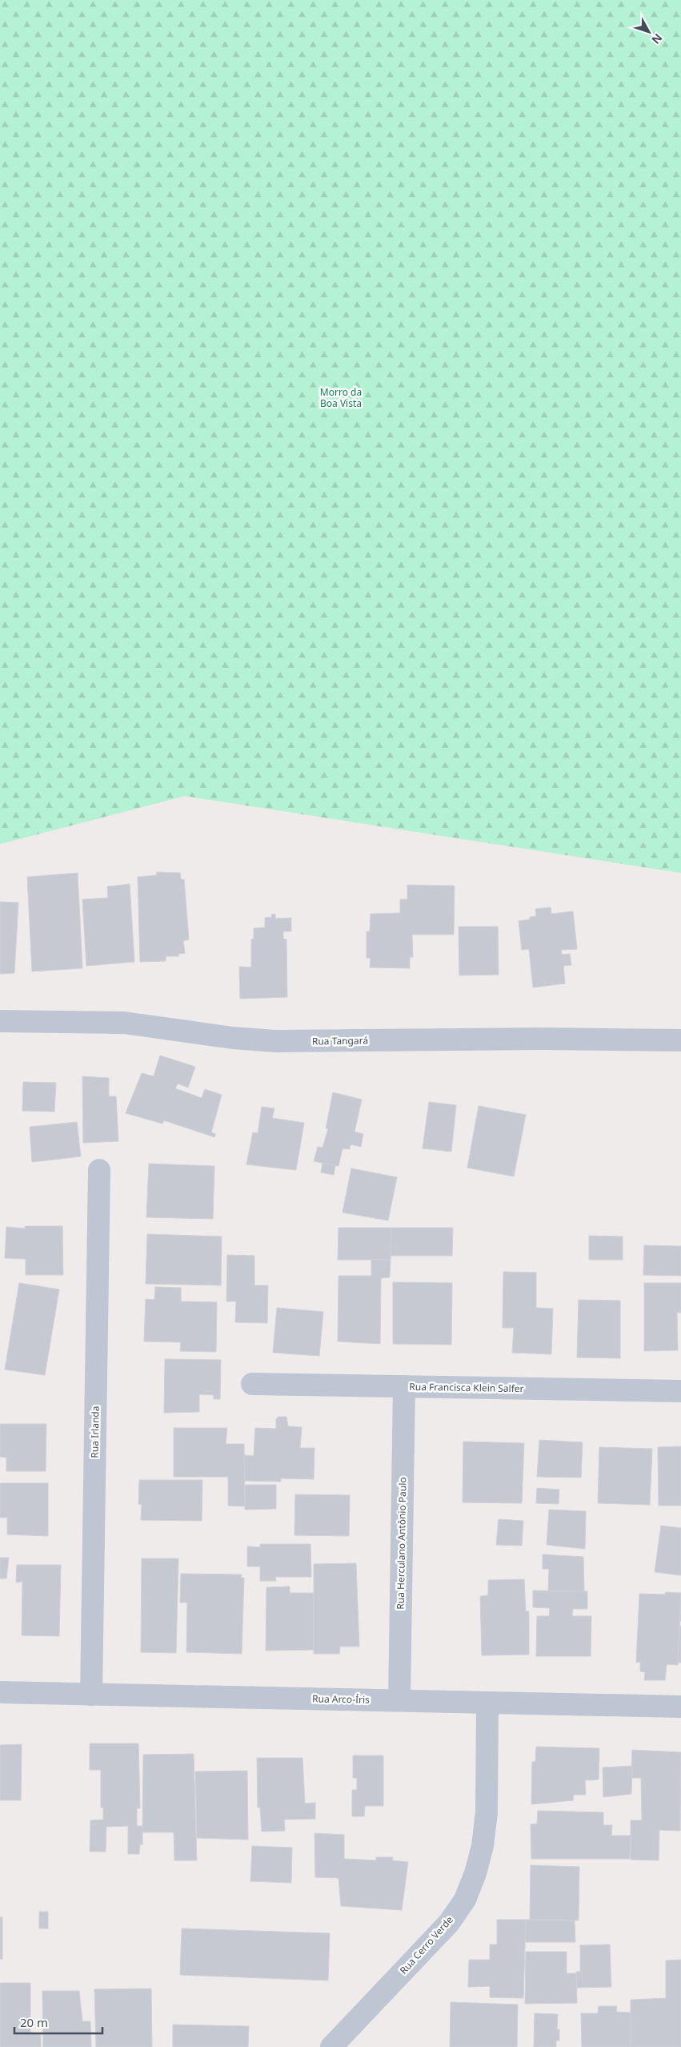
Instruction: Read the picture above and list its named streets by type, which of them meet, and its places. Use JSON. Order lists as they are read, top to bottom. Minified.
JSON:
{"streets":{"street":["Rua Tangará","Rua Francisca Klein Salfer","Rua Irlanda","Rua Herculano Antônio Paulo","Rua Arco-Íris","Rua Cerro Verde"]},"crossings":[["Rua Francisca Klein Salfer","Rua Herculano Antônio Paulo"],["Rua Irlanda","Rua Arco-Íris"],["Rua Herculano Antônio Paulo","Rua Arco-Íris"],["Rua Arco-Íris","Rua Cerro Verde"]],"parks":["Morro da Boa Vista"],"scale_bar":"20 m","north":"bottom right"}
